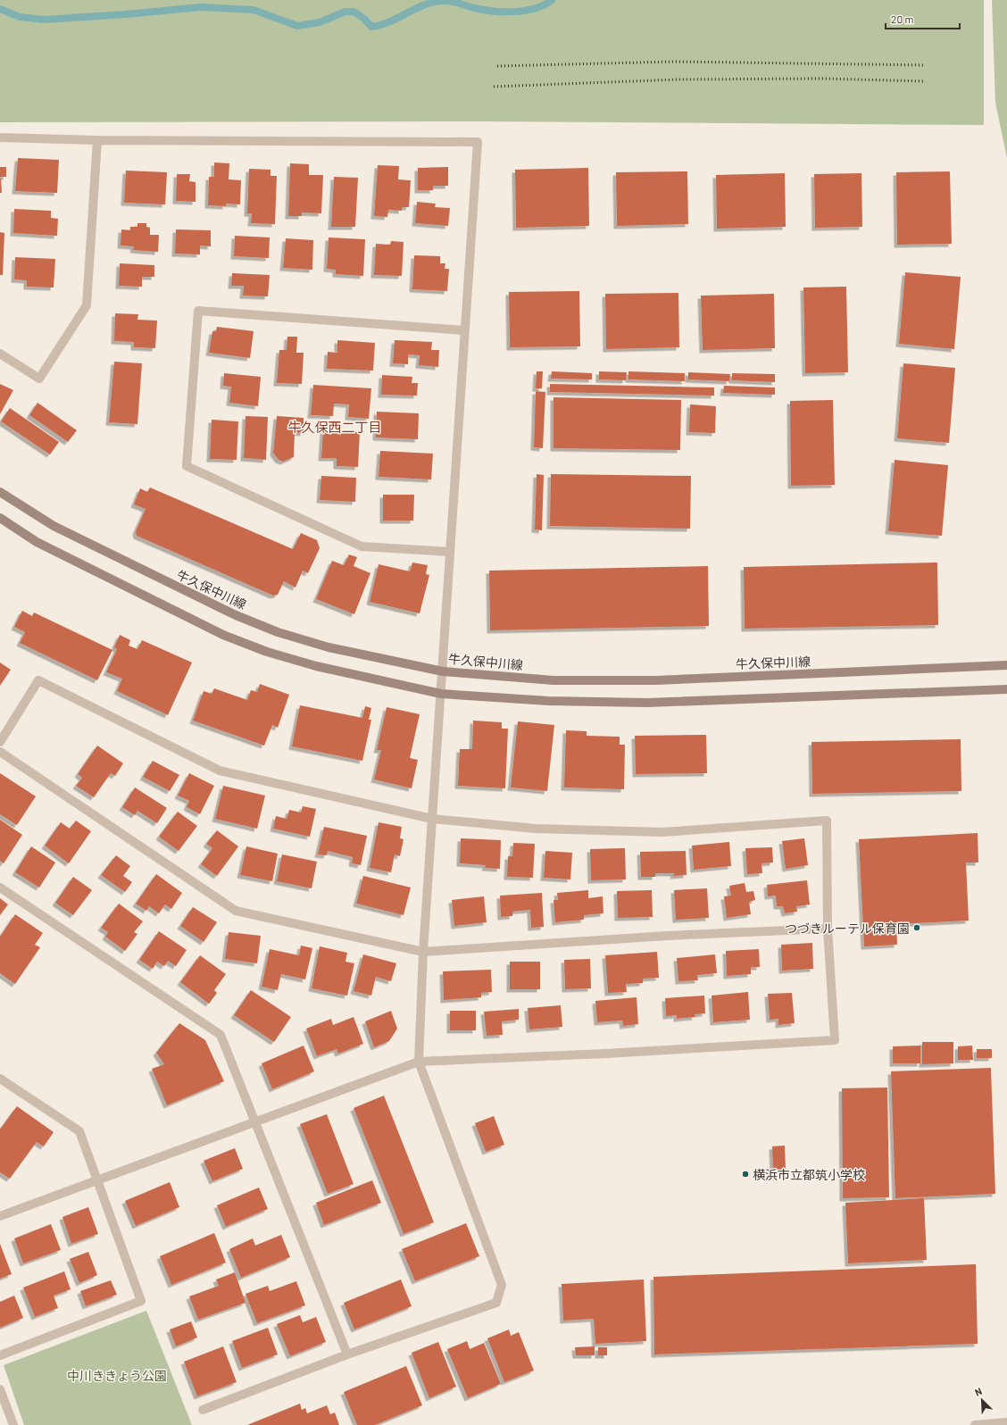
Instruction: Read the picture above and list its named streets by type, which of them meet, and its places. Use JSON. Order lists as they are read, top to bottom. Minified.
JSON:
{"streets":{"street":["牛久保中川線"]},"districts":["牛久保西二丁目"],"parks":["中川ききょう公園"],"places":["つづきルーテル保育園","横浜市立都筑小学校"],"scale_bar":"20 m","north":"top left"}
